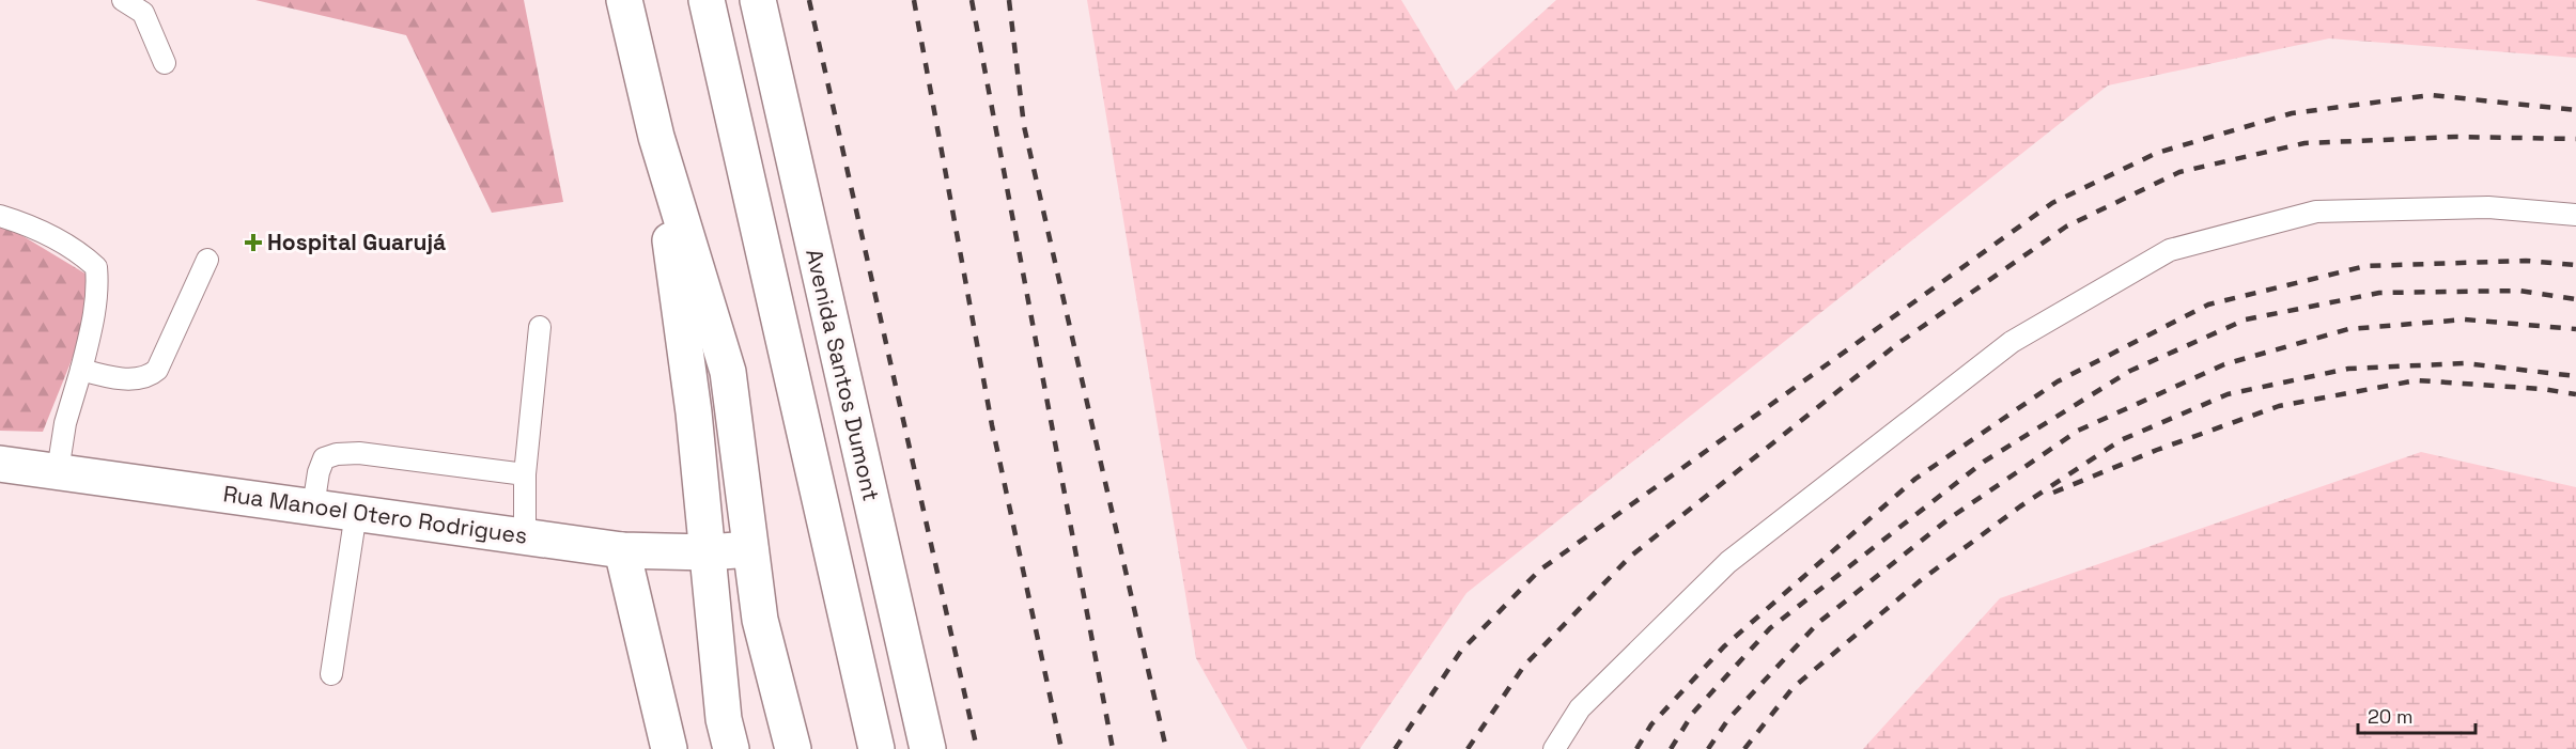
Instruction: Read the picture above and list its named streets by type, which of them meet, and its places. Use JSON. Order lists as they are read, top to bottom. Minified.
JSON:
{"streets":{"main road":["Avenida Santos Dumont","Rua Manoel Otero Rodrigues"]},"places":{"health":["Hospital Guarujá"]},"scale_bar":"20 m"}
